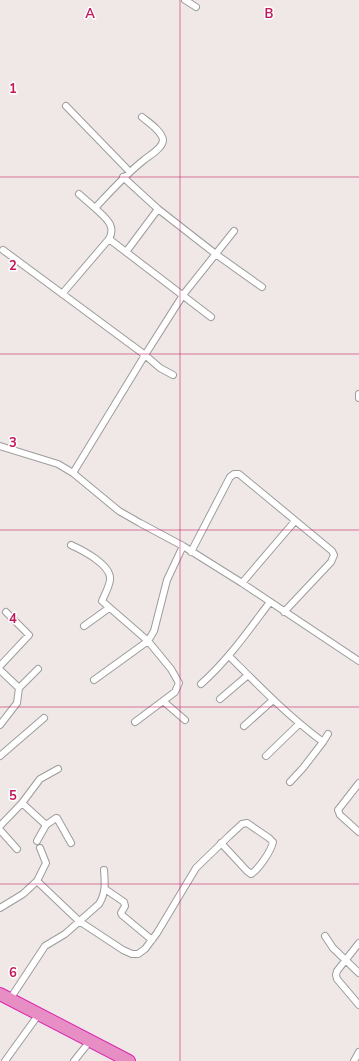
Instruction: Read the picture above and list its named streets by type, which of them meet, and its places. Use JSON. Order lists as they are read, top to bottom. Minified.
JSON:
{"grid":{"columns":["A","B"],"rows":["1","2","3","4","5","6"]}}
